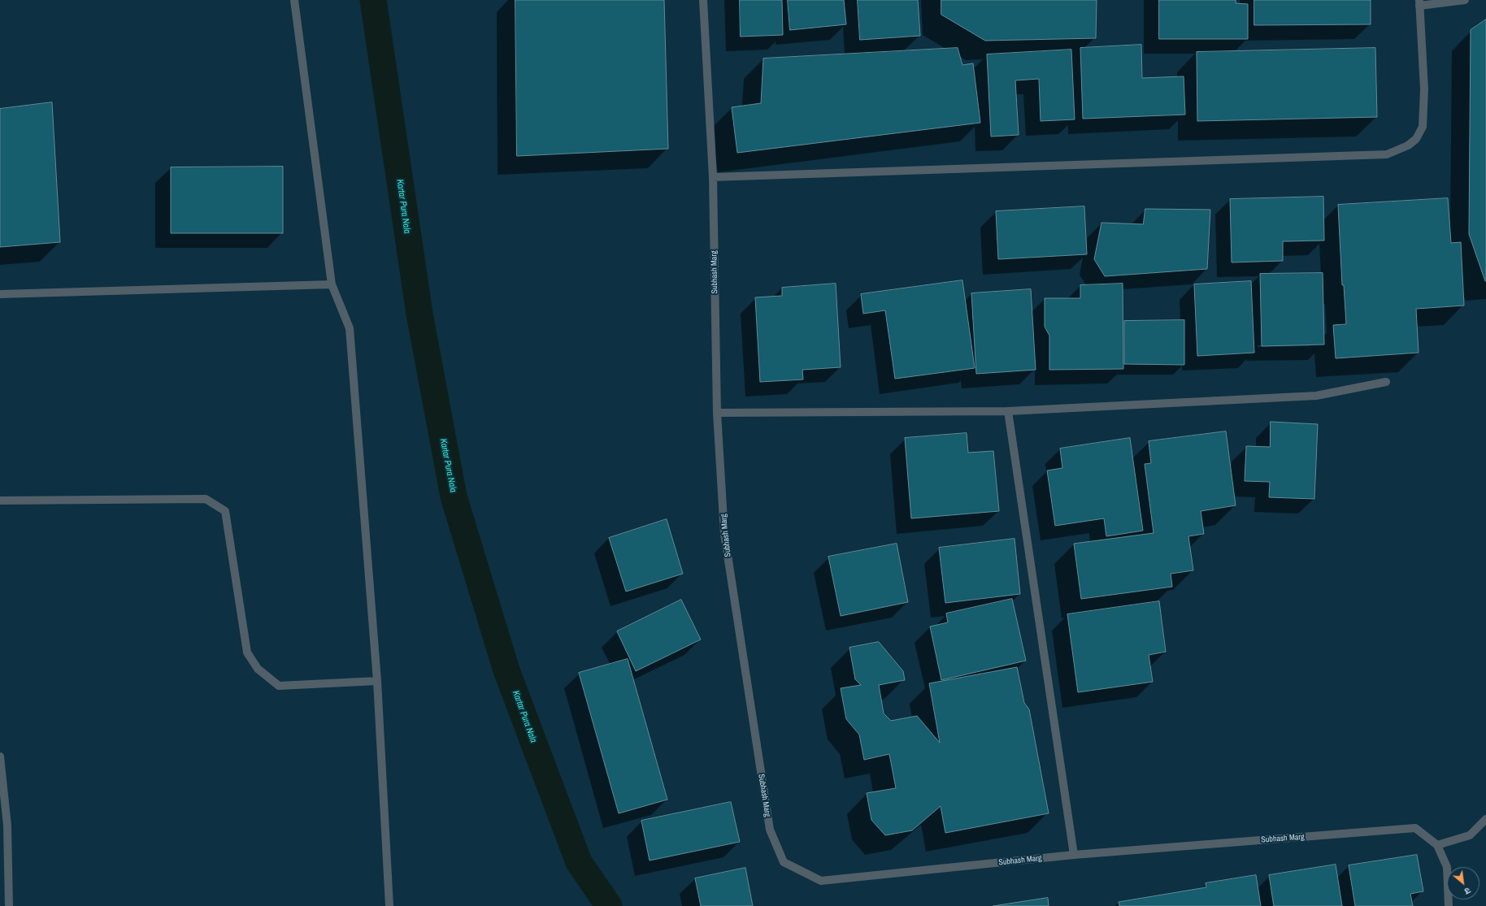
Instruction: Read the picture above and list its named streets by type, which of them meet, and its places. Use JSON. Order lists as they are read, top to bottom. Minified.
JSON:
{"streets":{"street":["Subhash Marg"]},"water":["Kartar Pura Nala"],"north":"bottom right"}
